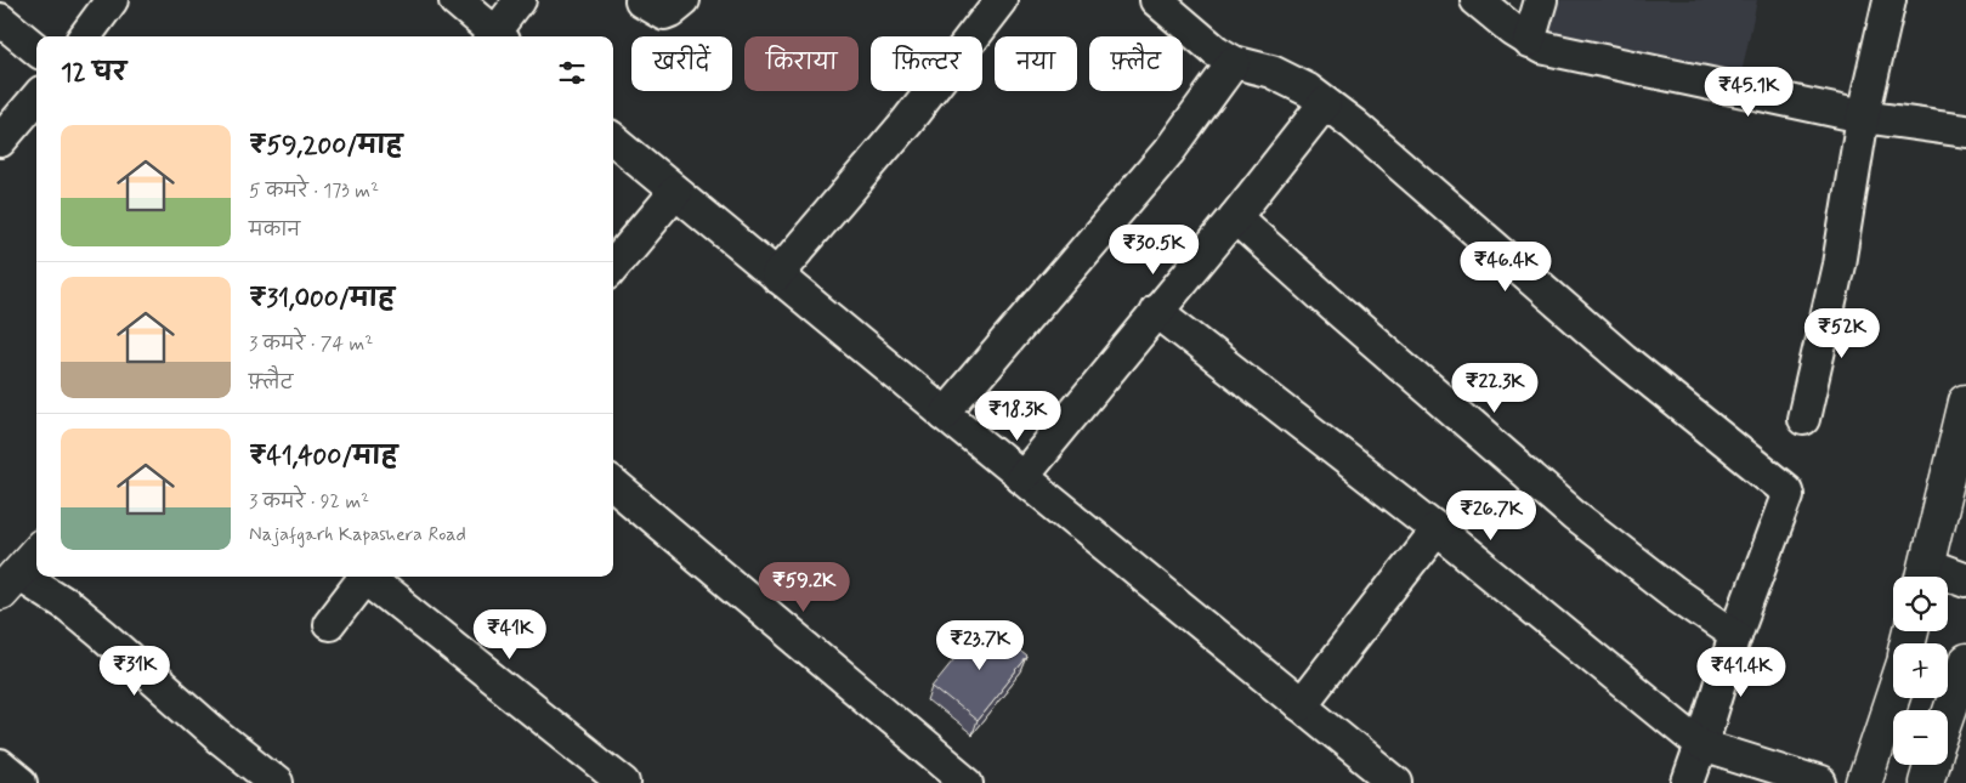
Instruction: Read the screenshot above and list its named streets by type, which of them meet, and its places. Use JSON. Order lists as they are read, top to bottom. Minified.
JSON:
{"page":{"chip":["खरीदें","किराया","फ़िल्टर","नया","फ़्लैट"],"heading":"12 घर","price":["₹45.1K","₹30.5K","₹46.4K","₹52K","₹22.3K","₹18.3K","₹26.7K","₹59.2K","₹41K","₹23.7K","₹31K","₹41.4K"],"list":[{"name":"₹59,200/माह","note":"5 कमरे · 173 m² · मकान"},{"name":"₹31,000/माह","note":"3 कमरे · 74 m² · फ़्लैट"},{"name":"₹41,400/माह","note":"3 कमरे · 92 m² · Najafgarh Kapashera Road"}],"map_buttons":["+","−"]}}
